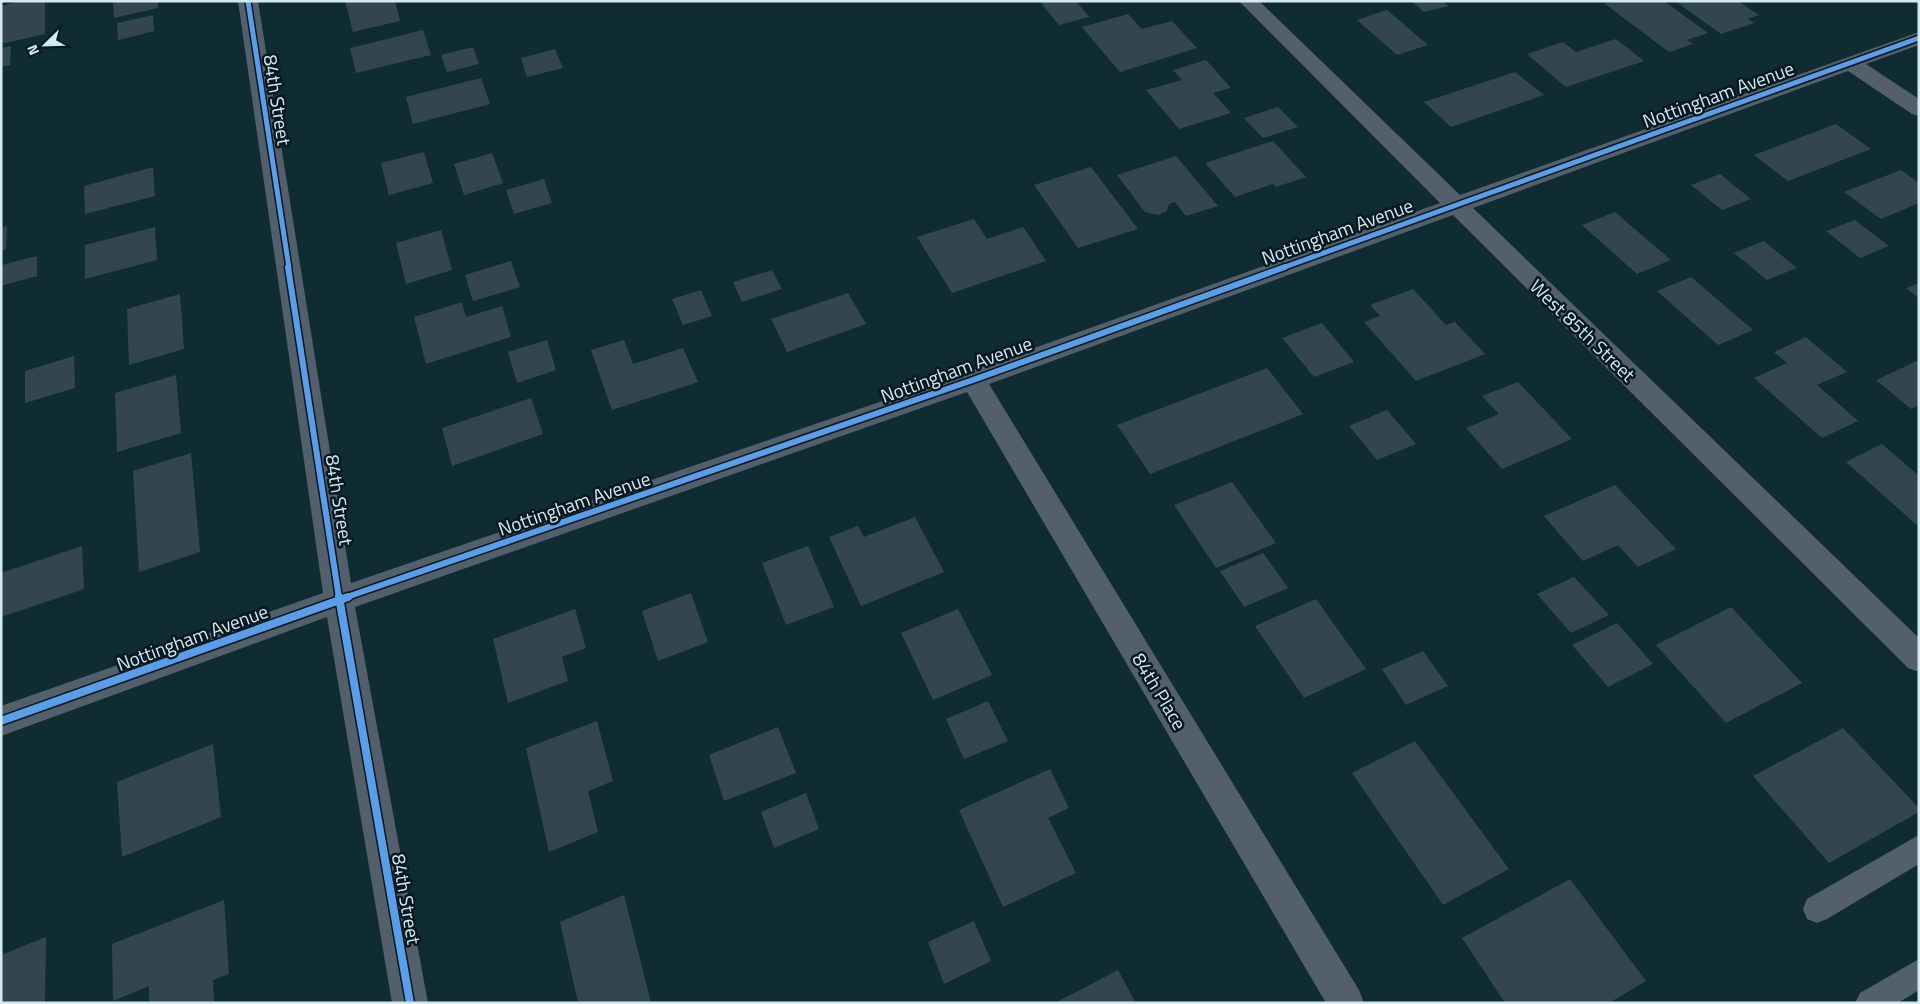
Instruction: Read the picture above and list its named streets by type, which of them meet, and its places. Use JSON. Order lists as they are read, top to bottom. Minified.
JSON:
{"streets":{"street":["Nottingham Avenue","84th Street","West 85th Street","84th Place"]},"crossings":[["Nottingham Avenue","84th Street"],["Nottingham Avenue","West 85th Street"],["Nottingham Avenue","84th Place"]],"north":"bottom left"}
